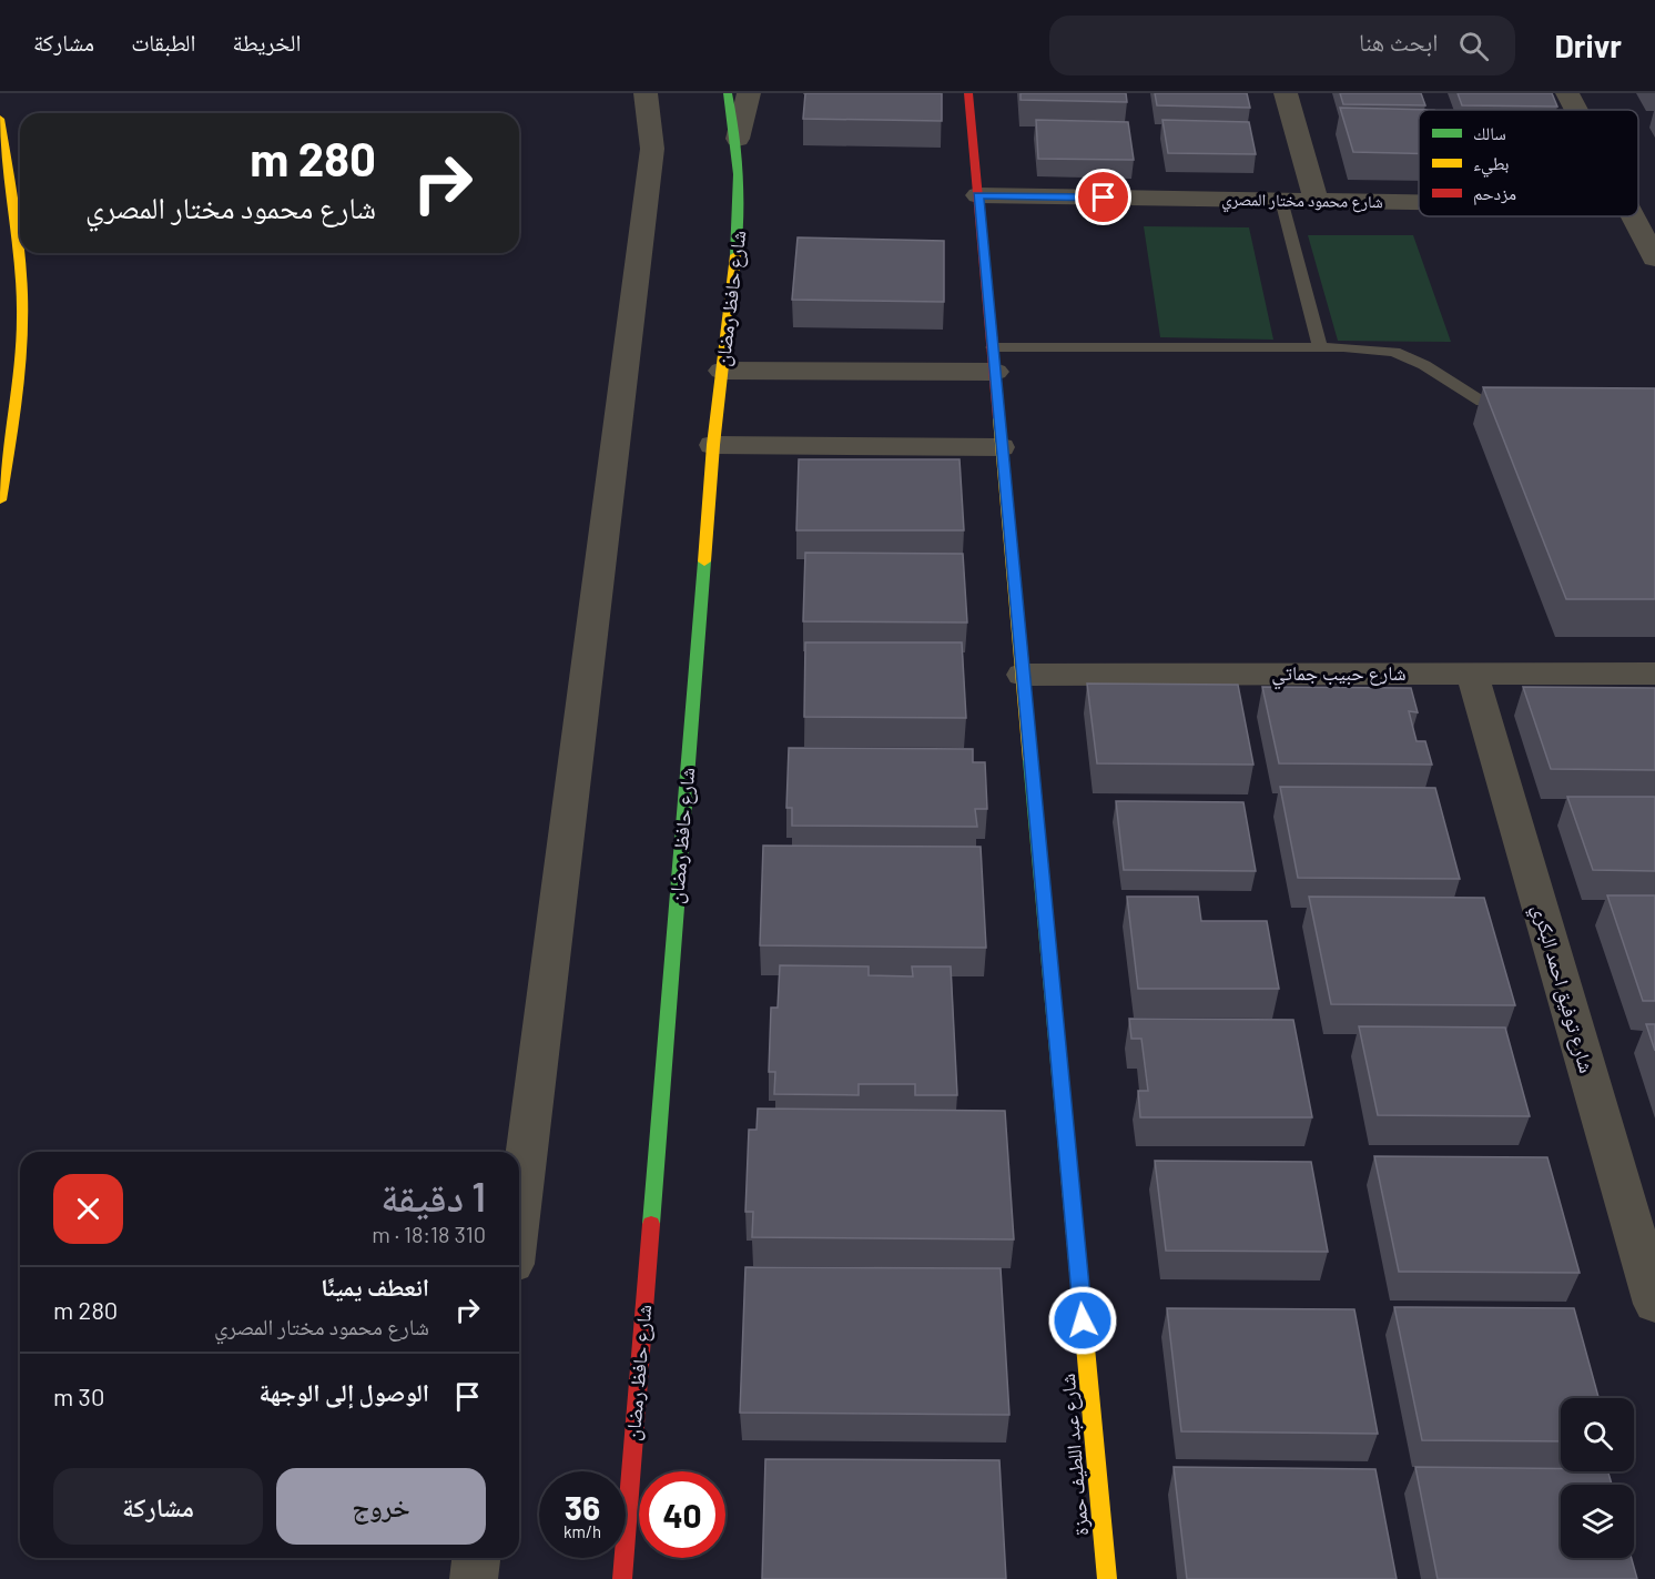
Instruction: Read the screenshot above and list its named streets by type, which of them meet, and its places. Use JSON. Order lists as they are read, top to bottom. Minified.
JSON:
{"streets":{"main road":["شارع حافظ رمضان","شارع عبد اللطيف حمزة"],"street":["شارع محمود مختار المصري","شارع حبيب جماتي","شارع توفيق احمد البكري"]},"crossings":[["شارع محمود مختار المصري","شارع عبد اللطيف حمزة"],["شارع حبيب جماتي","شارع توفيق احمد البكري"],["شارع حبيب جماتي","شارع عبد اللطيف حمزة"]],"legend":["سالك","بطيء","مزدحم"],"page":{"header":"Drivr","search":"ابحث هنا","nav":["الخريطة","الطبقات","مشاركة"],"turn":["280 m","شارع محمود مختار المصري"],"heading":["1 دقيقة","310 m · 18:18"],"list":[{"name":"انعطف يمينًا","note":"شارع محمود مختار المصري","value":"280 m"},{"name":"الوصول إلى الوجهة","value":"30 m"}],"buttons":["خروج","مشاركة"],"speed":"36 km/h","limit":"40"}}
